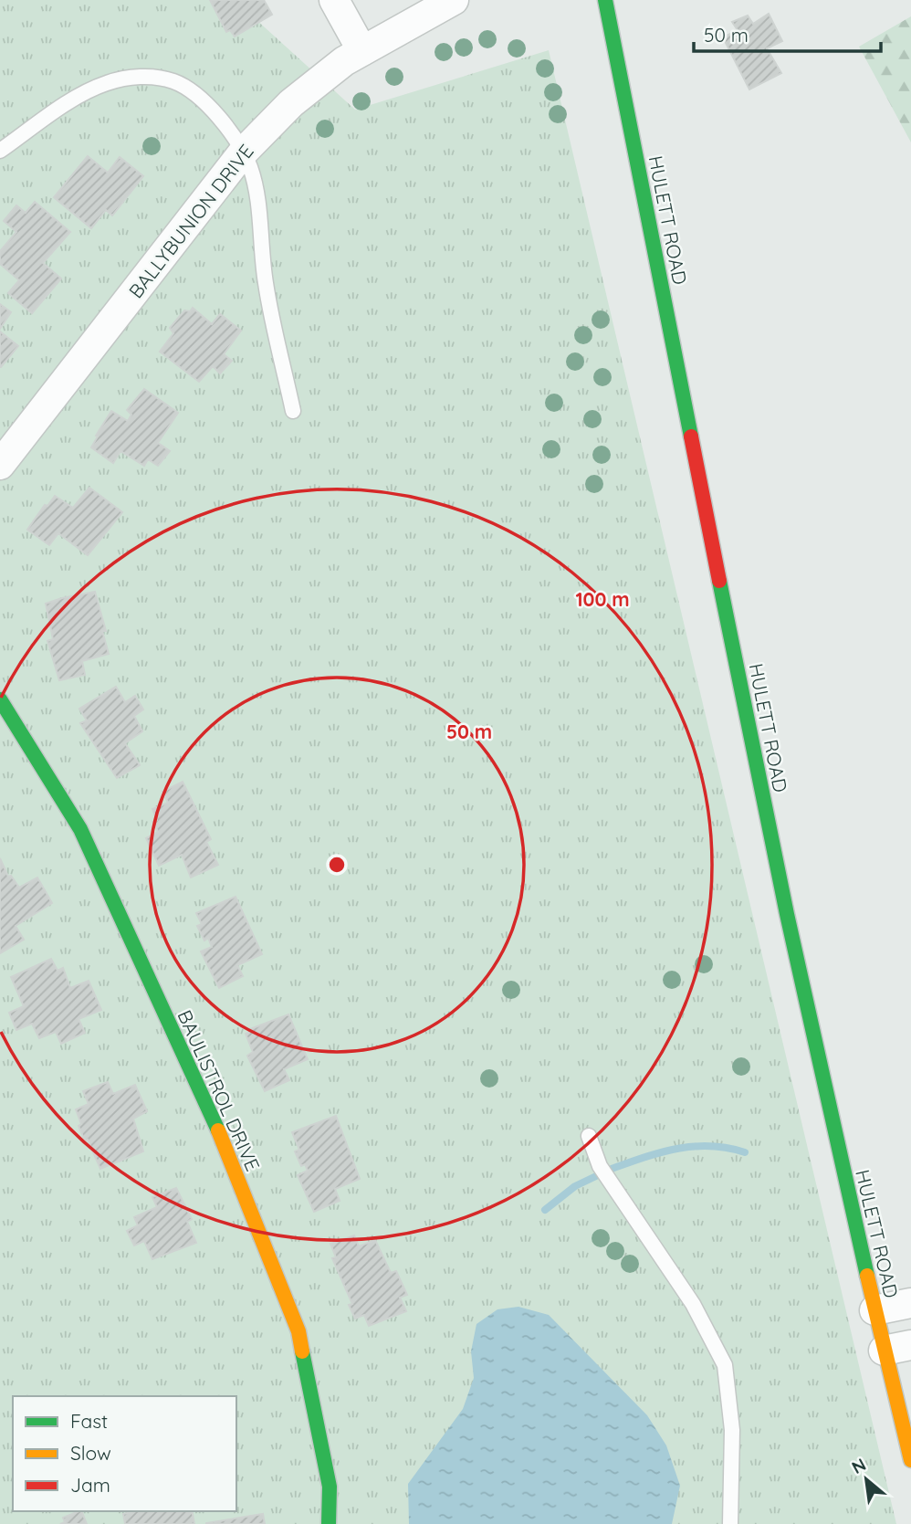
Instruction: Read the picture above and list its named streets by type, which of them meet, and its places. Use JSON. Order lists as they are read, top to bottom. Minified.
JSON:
{"streets":{"street":["HULETT ROAD","BALLYBUNION DRIVE","BAULISTROL DRIVE"]},"legend":["Fast","Slow","Jam"],"scale_bar":"50 m","north":"top left","rings":["100 m","50 m"]}
